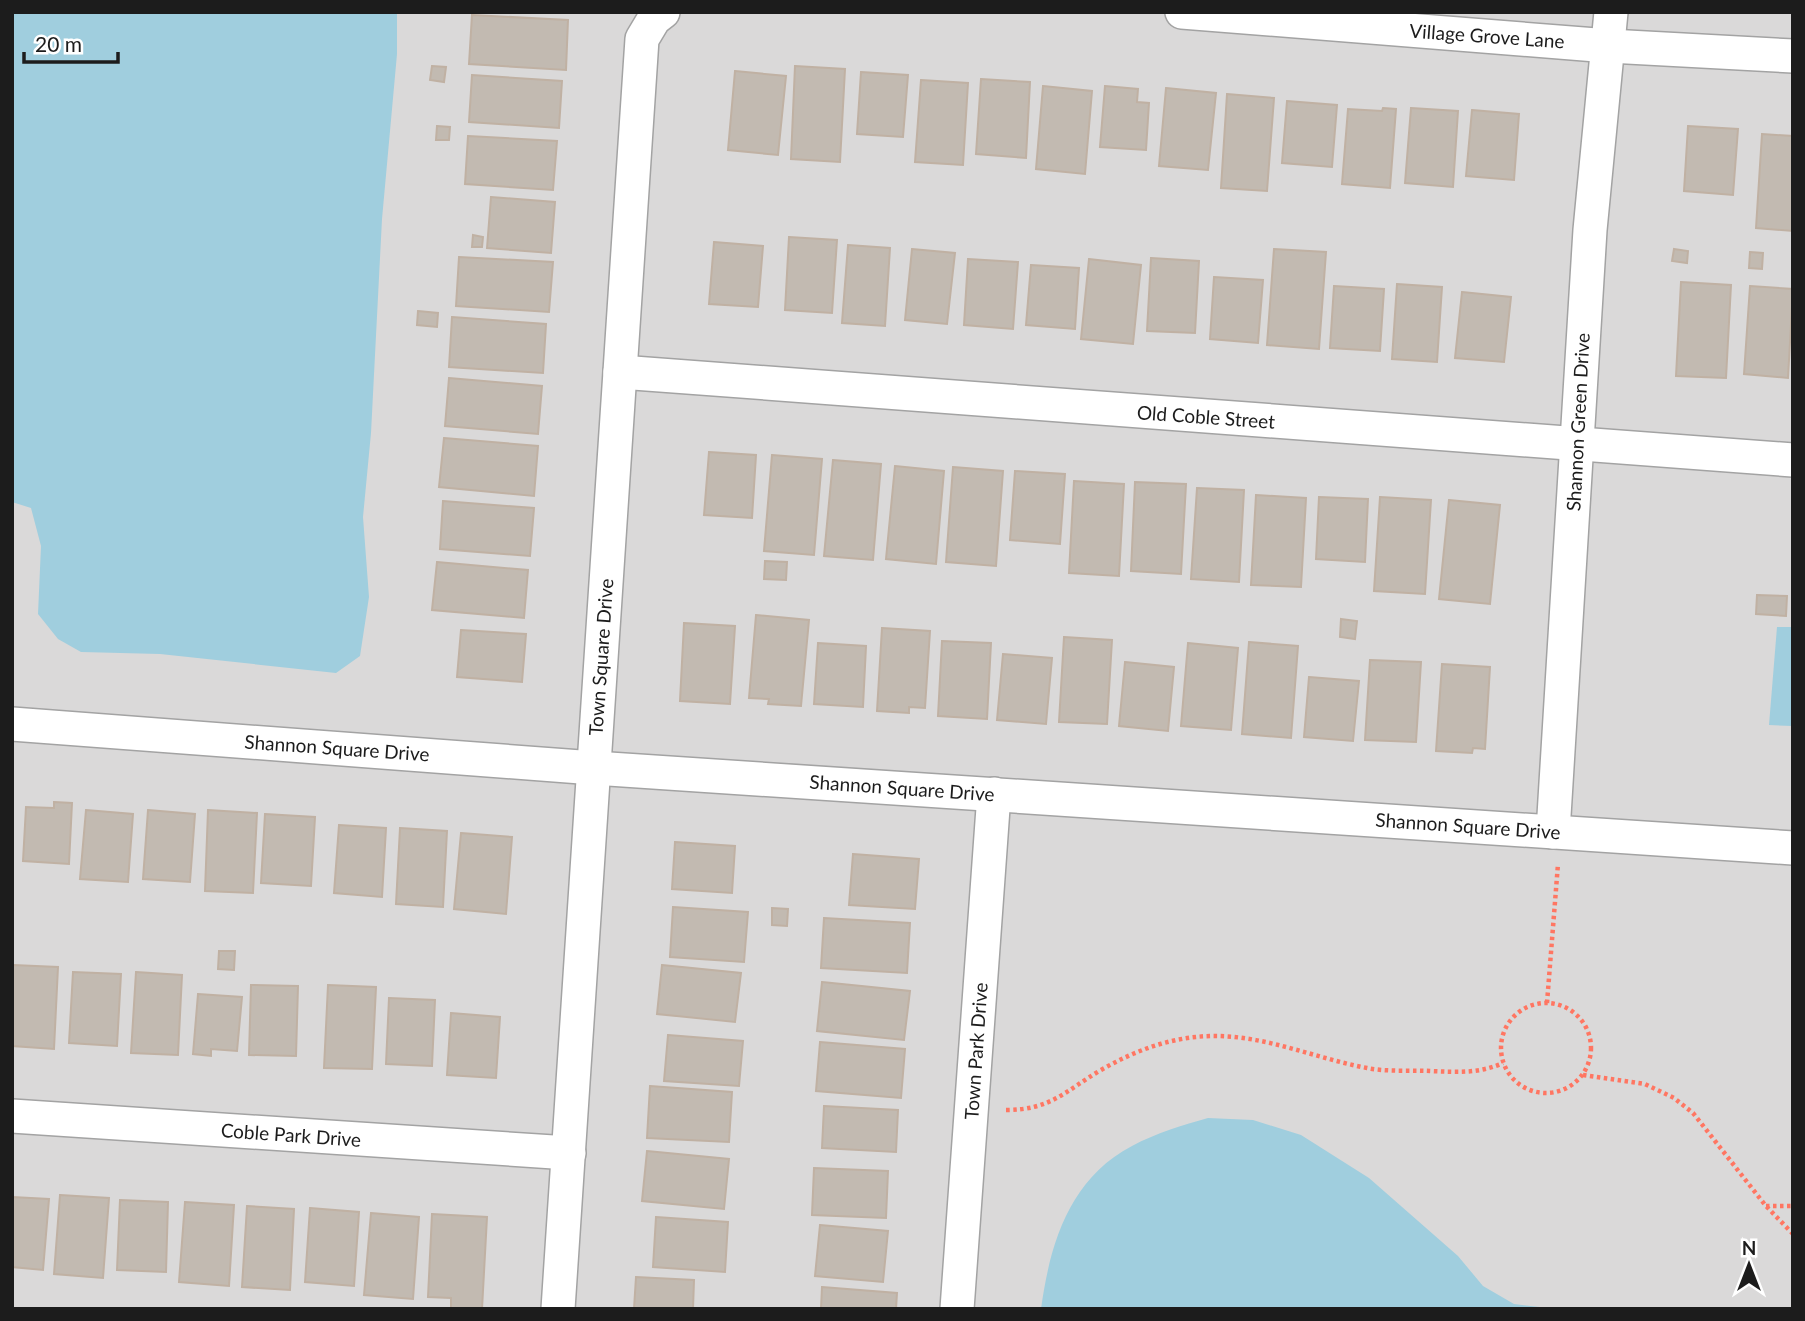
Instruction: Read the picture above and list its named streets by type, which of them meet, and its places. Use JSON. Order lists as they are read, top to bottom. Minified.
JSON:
{"streets":{"street":["Village Grove Lane","Old Coble Street","Shannon Green Drive","Town Square Drive","Shannon Square Drive","Town Park Drive","Coble Park Drive"]},"crossings":[["Village Grove Lane","Shannon Green Drive"],["Old Coble Street","Shannon Green Drive"],["Old Coble Street","Town Square Drive"],["Shannon Green Drive","Shannon Square Drive"],["Town Square Drive","Shannon Square Drive"],["Town Square Drive","Coble Park Drive"],["Shannon Square Drive","Town Park Drive"]],"scale_bar":"20 m","north":"top"}
